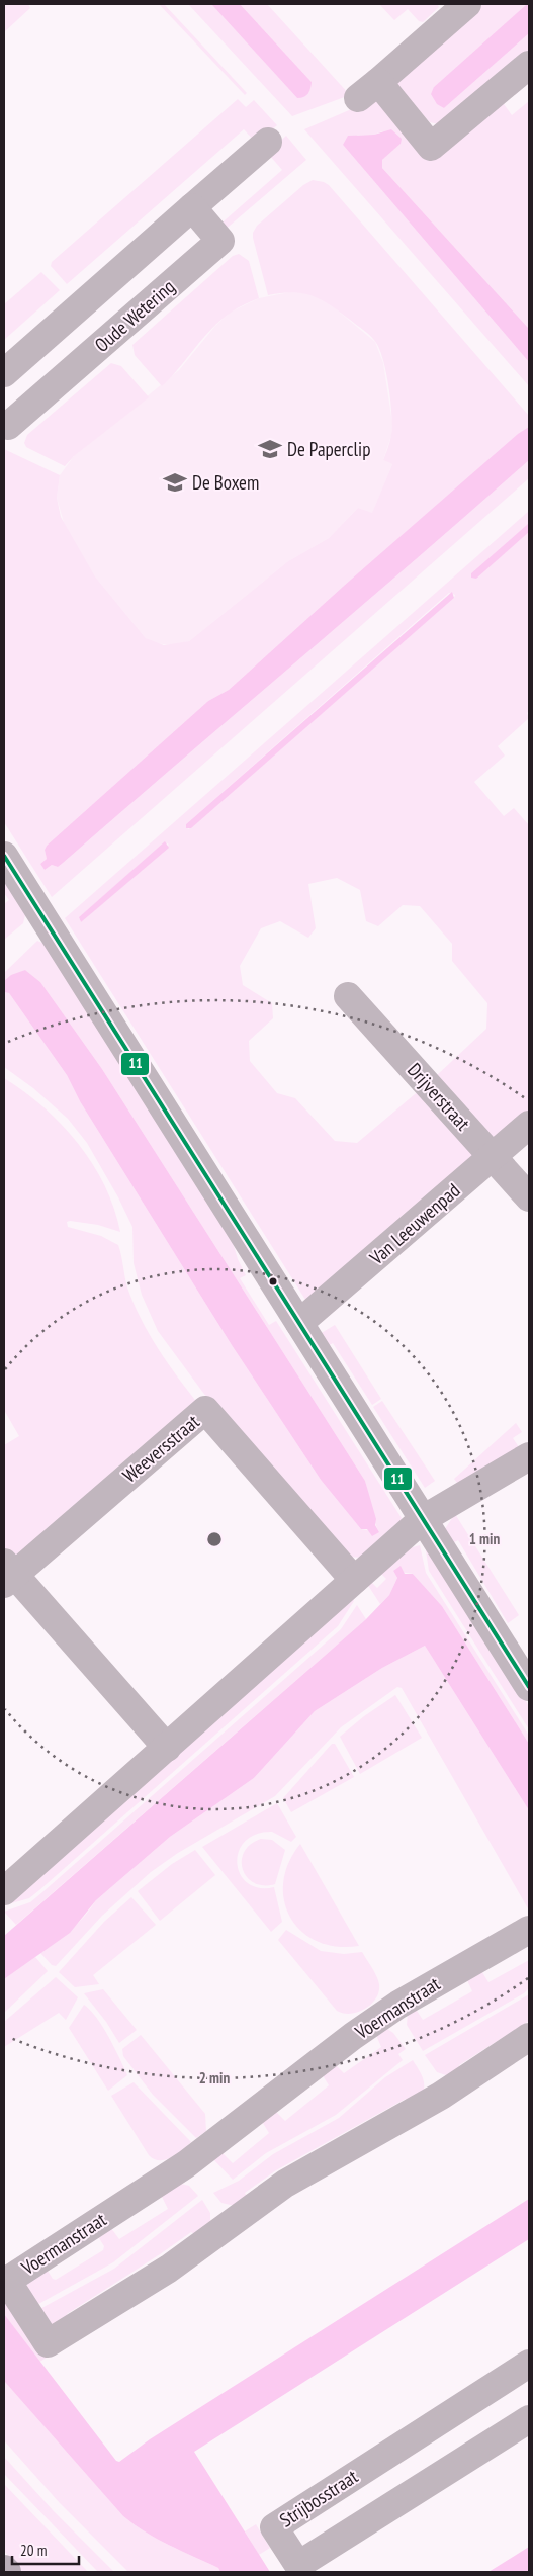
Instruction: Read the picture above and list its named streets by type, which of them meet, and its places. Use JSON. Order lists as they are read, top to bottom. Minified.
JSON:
{"streets":{"street":["Oude Wetering","Drijverstraat","Van Leeuwenpad","Weeversstraat","Voermanstraat","Strijbosstraat"]},"crossings":[["Drijverstraat","Van Leeuwenpad"]],"places":{"school or university":["De Paperclip","De Boxem"]},"lines":["transit line 11"],"scale_bar":"20 m","rings":["1 min","2 min"]}
